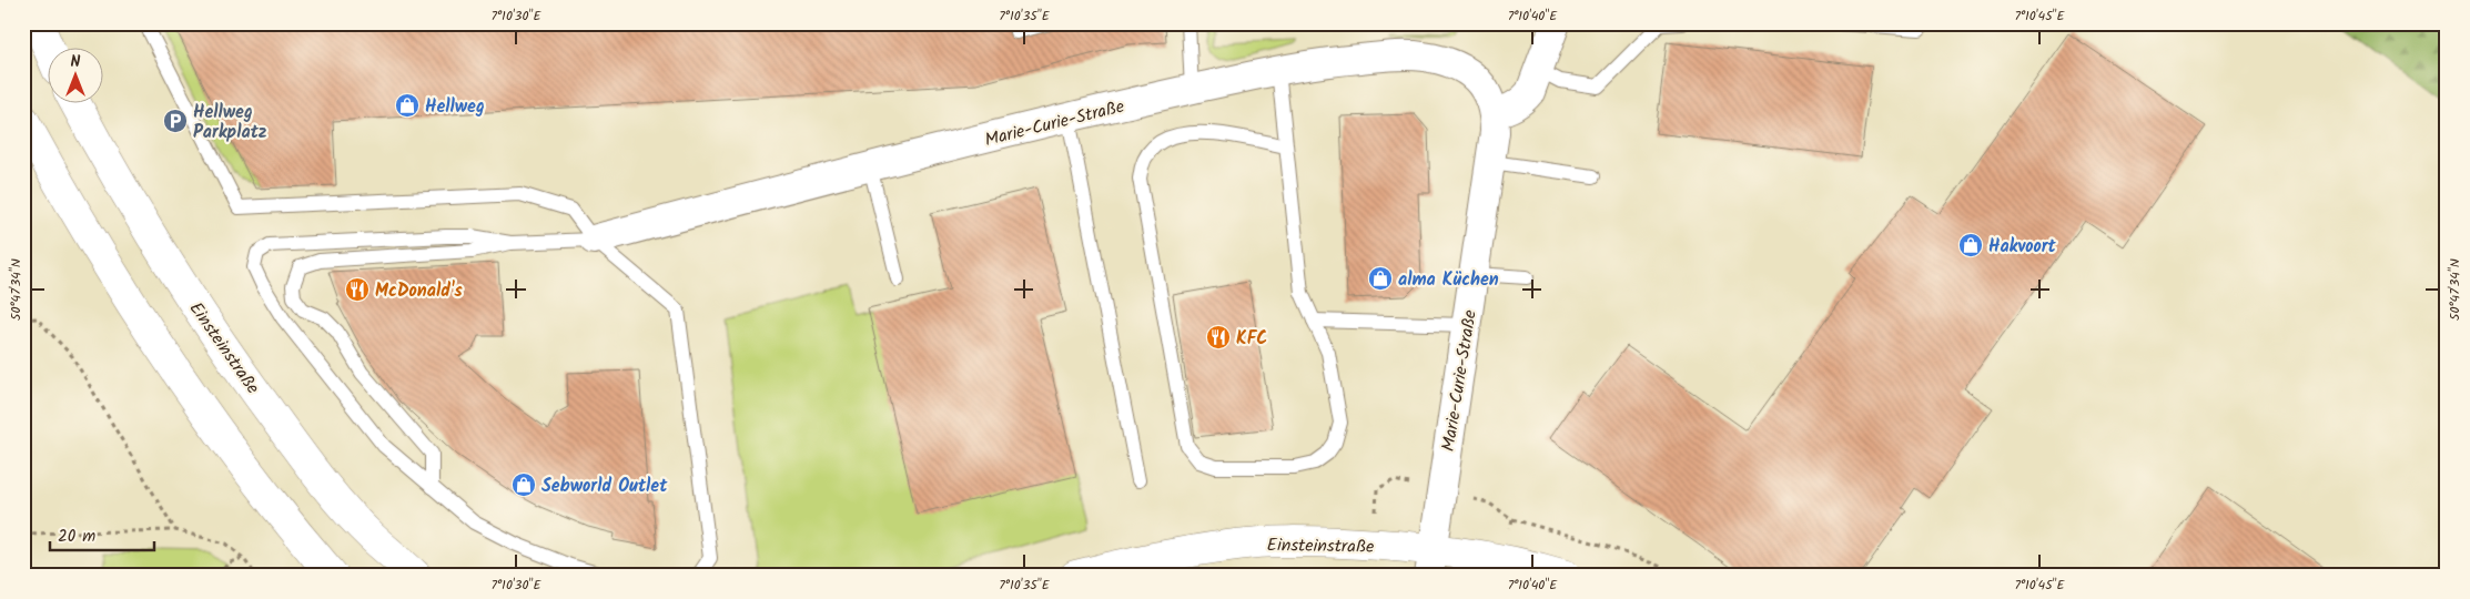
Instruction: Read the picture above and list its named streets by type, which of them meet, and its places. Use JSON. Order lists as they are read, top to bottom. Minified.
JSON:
{"streets":{"street":["Marie-Curie-Straße","Einsteinstraße"]},"crossings":[["Marie-Curie-Straße","Einsteinstraße"]],"places":{"shop":["Hellweg","Hakvoort","alma Küchen","Sebworld Outlet"],"parking":["Hellweg Parkplatz"],"restaurant":["McDonald's","KFC"]},"scale_bar":"20 m","north":"top","coordinates":["7°10'30\"E","7°10'35\"E","7°10'40\"E","7°10'45\"E","50°47'34\"N"]}
